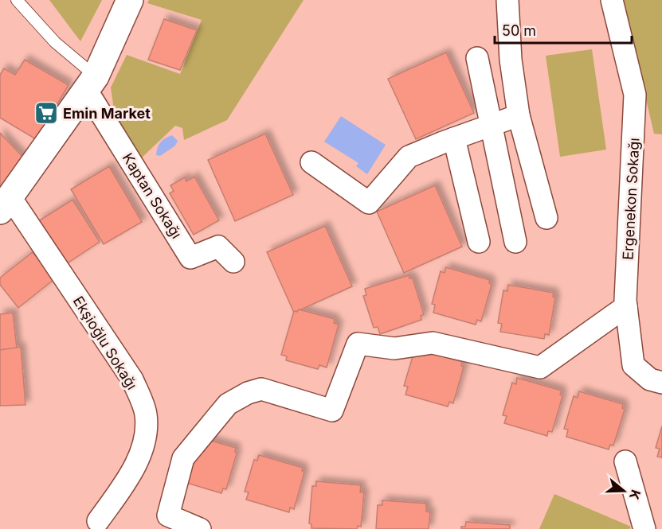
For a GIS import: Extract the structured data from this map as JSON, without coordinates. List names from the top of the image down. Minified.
{"streets":{"street":["Kaptan Sokağı","Ergenekon Sokağı","Ekşioğlu Sokağı"]},"places":{"supermarket":["Emin Market"]},"scale_bar":"50 m","north":"right"}
